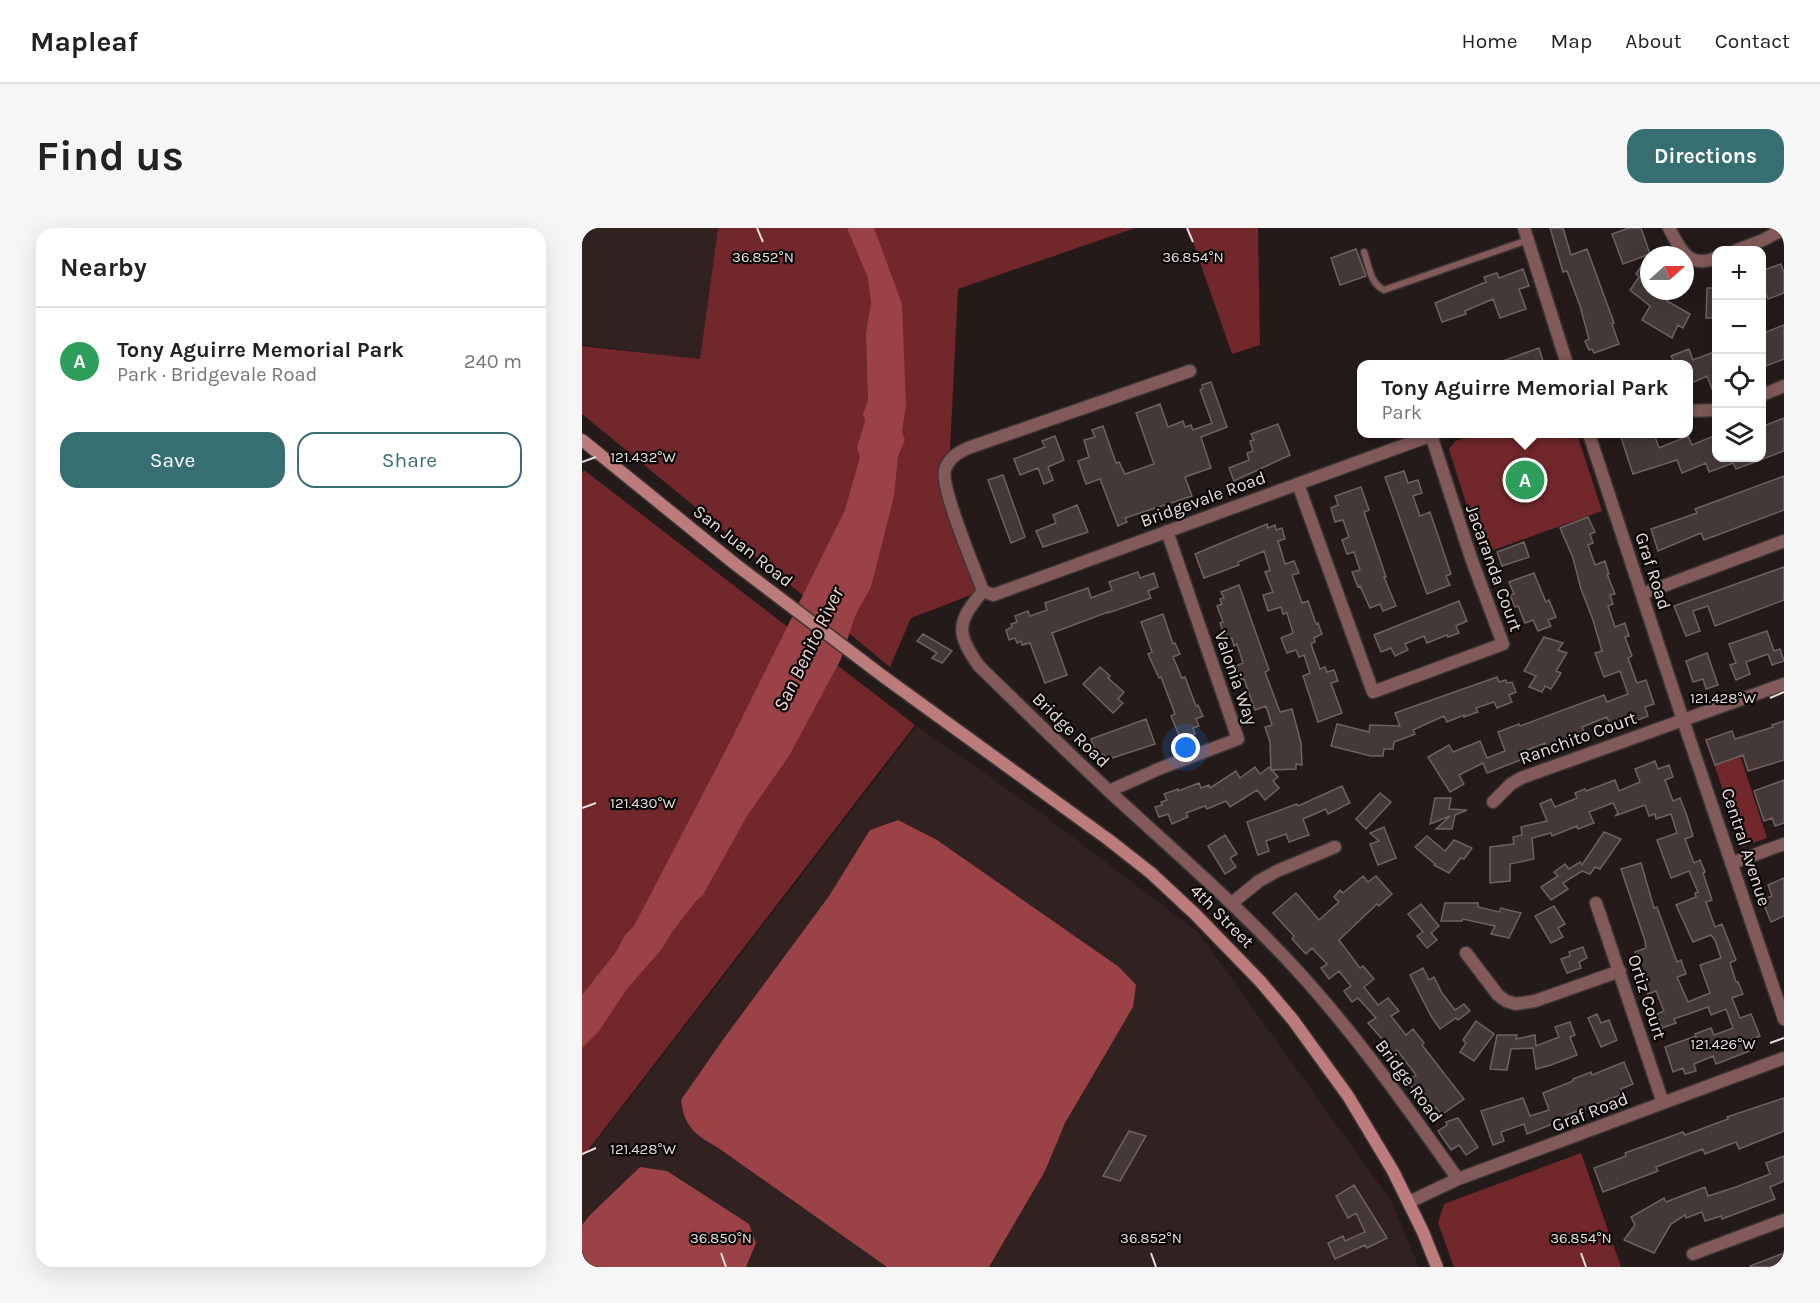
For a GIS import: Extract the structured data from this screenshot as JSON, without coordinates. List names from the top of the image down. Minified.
{"streets":{"main road":["San Juan Road","4th Street"],"street":["Bridgevale Road","Jacaranda Court","Graf Road","Valonia Way","Bridge Road","Ranchito Court","Central Avenue","Ortiz Court"]},"crossings":[["Bridgevale Road","Jacaranda Court"],["Bridgevale Road","Valonia Way"],["Bridgevale Road","Bridge Road"],["San Juan Road","4th Street"],["Graf Road","Bridge Road"],["Graf Road","Ranchito Court"],["Graf Road","Central Avenue"],["Graf Road","4th Street"],["Graf Road","Ortiz Court"],["Valonia Way","Bridge Road"],["Ranchito Court","Central Avenue"]],"water":["San Benito River"],"north":"right","page":{"header":"Mapleaf","nav":["Home","Map","About","Contact"],"buttons":["Directions",["Save","Share"]],"title":"Find us","heading":"Nearby","map_buttons":["+","−"],"list":[{"mark":"A","name":"Tony Aguirre Memorial Park","note":"Park · Bridgevale Road","value":"240 m"}],"popup":["Tony Aguirre Memorial Park","Park"],"pins":"A"},"coordinates":["36.852°N","36.854°N","121.432°W","121.428°W","121.430°W","121.426°W","36.850°N"]}
